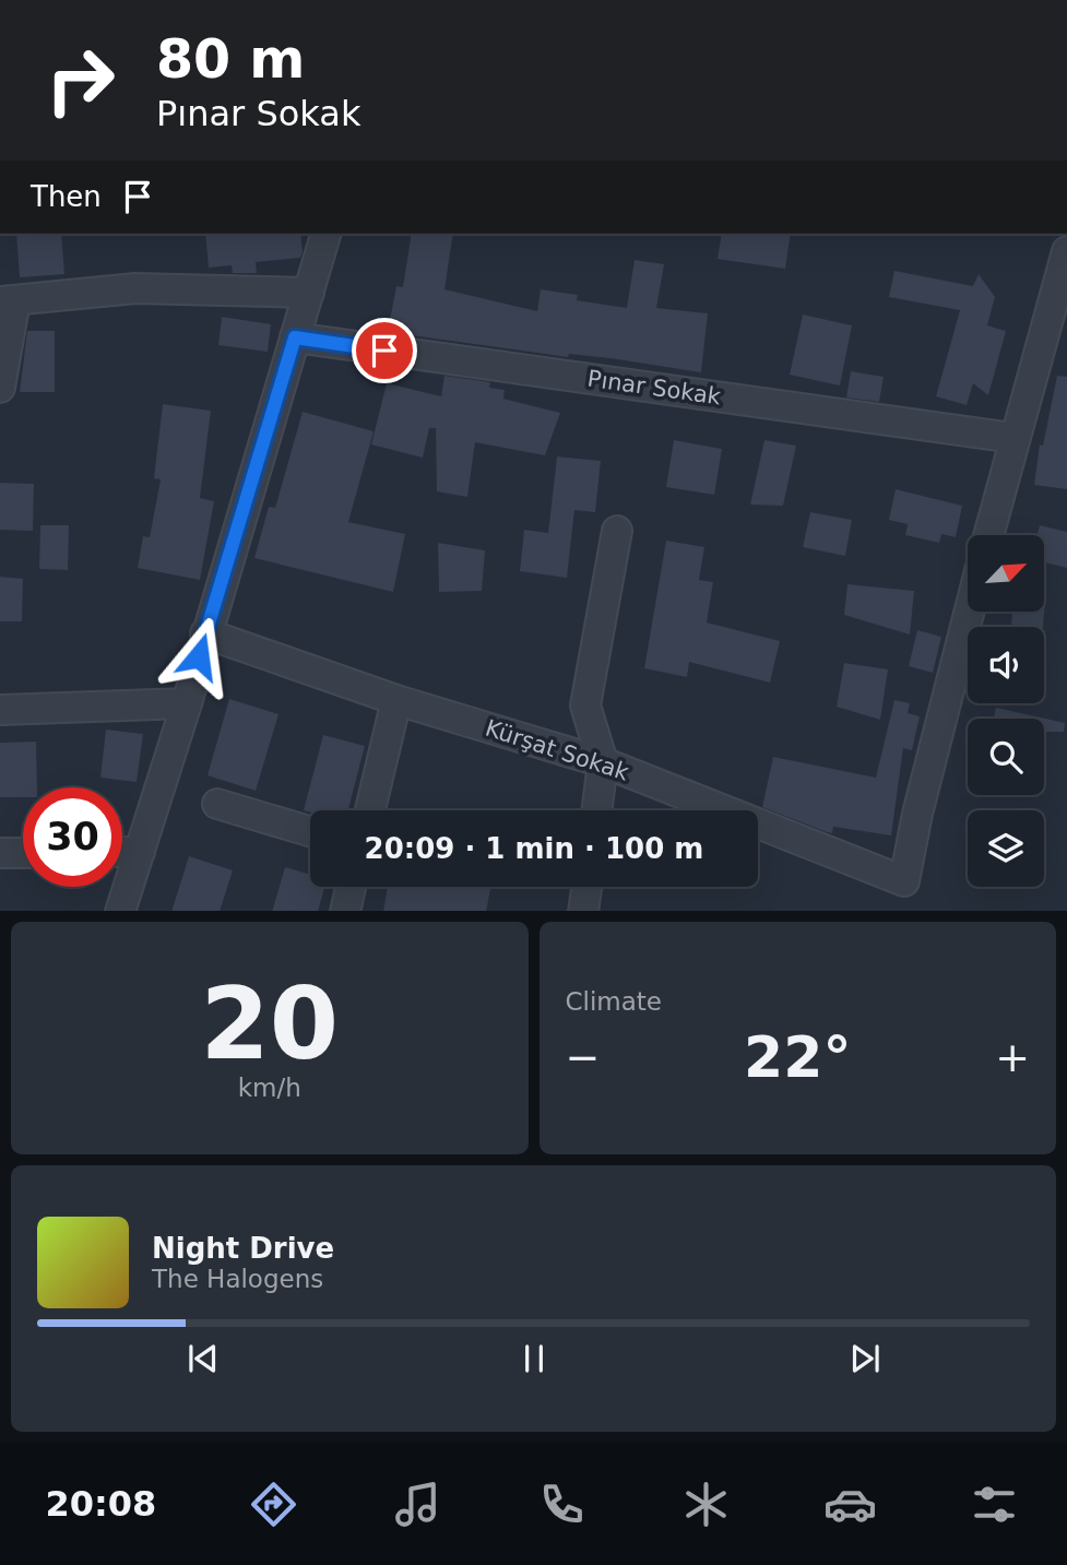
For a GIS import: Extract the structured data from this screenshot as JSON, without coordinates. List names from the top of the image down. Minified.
{"streets":{"street":["Pınar Sokak","Kürşat Sokak"]},"north":"top right","page":{"turn":["80 m","Pınar Sokak"],"then":"Then","limit":"30","trip":"20:09 · 1 min · 100 m","tile":[["20","km/h"],"Climate"],"heat":["−","22°","+"],"song":["Night Drive","The Halogens"],"tabs":"20:08"}}
